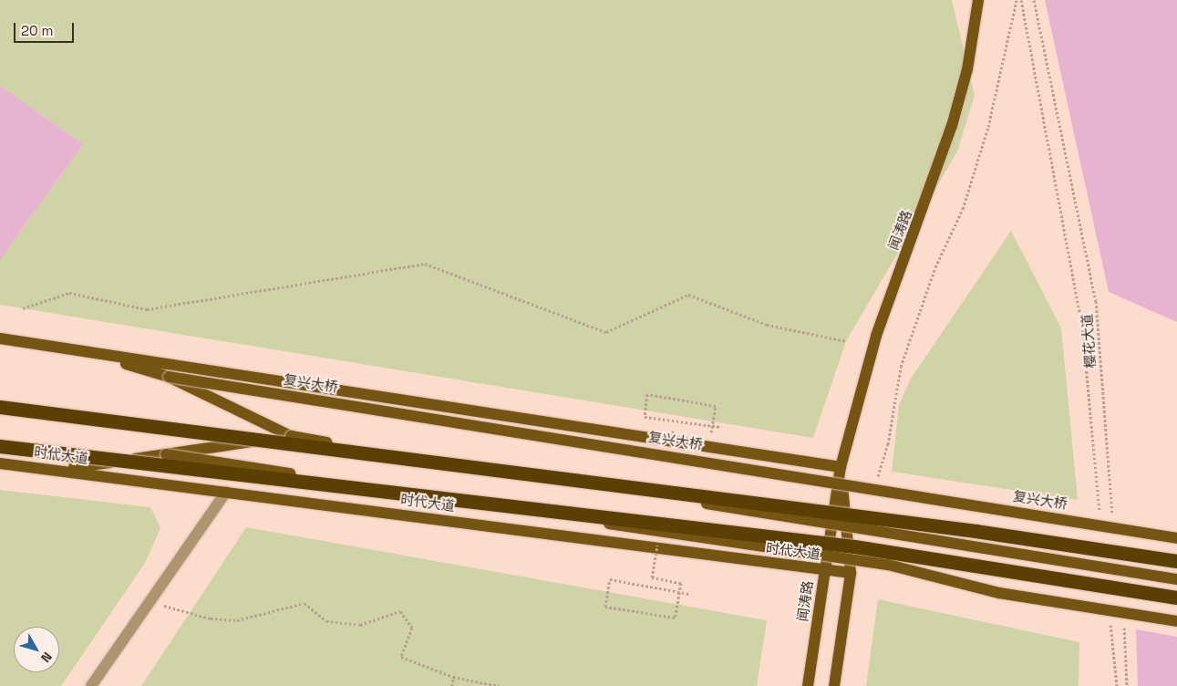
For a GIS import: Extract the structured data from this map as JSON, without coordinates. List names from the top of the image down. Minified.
{"streets":{"main road":["闻涛路","复兴大桥","时代大道"],"path":["樱花大道"]},"crossings":[["闻涛路","时代大道"]],"scale_bar":"20 m","north":"bottom right"}
